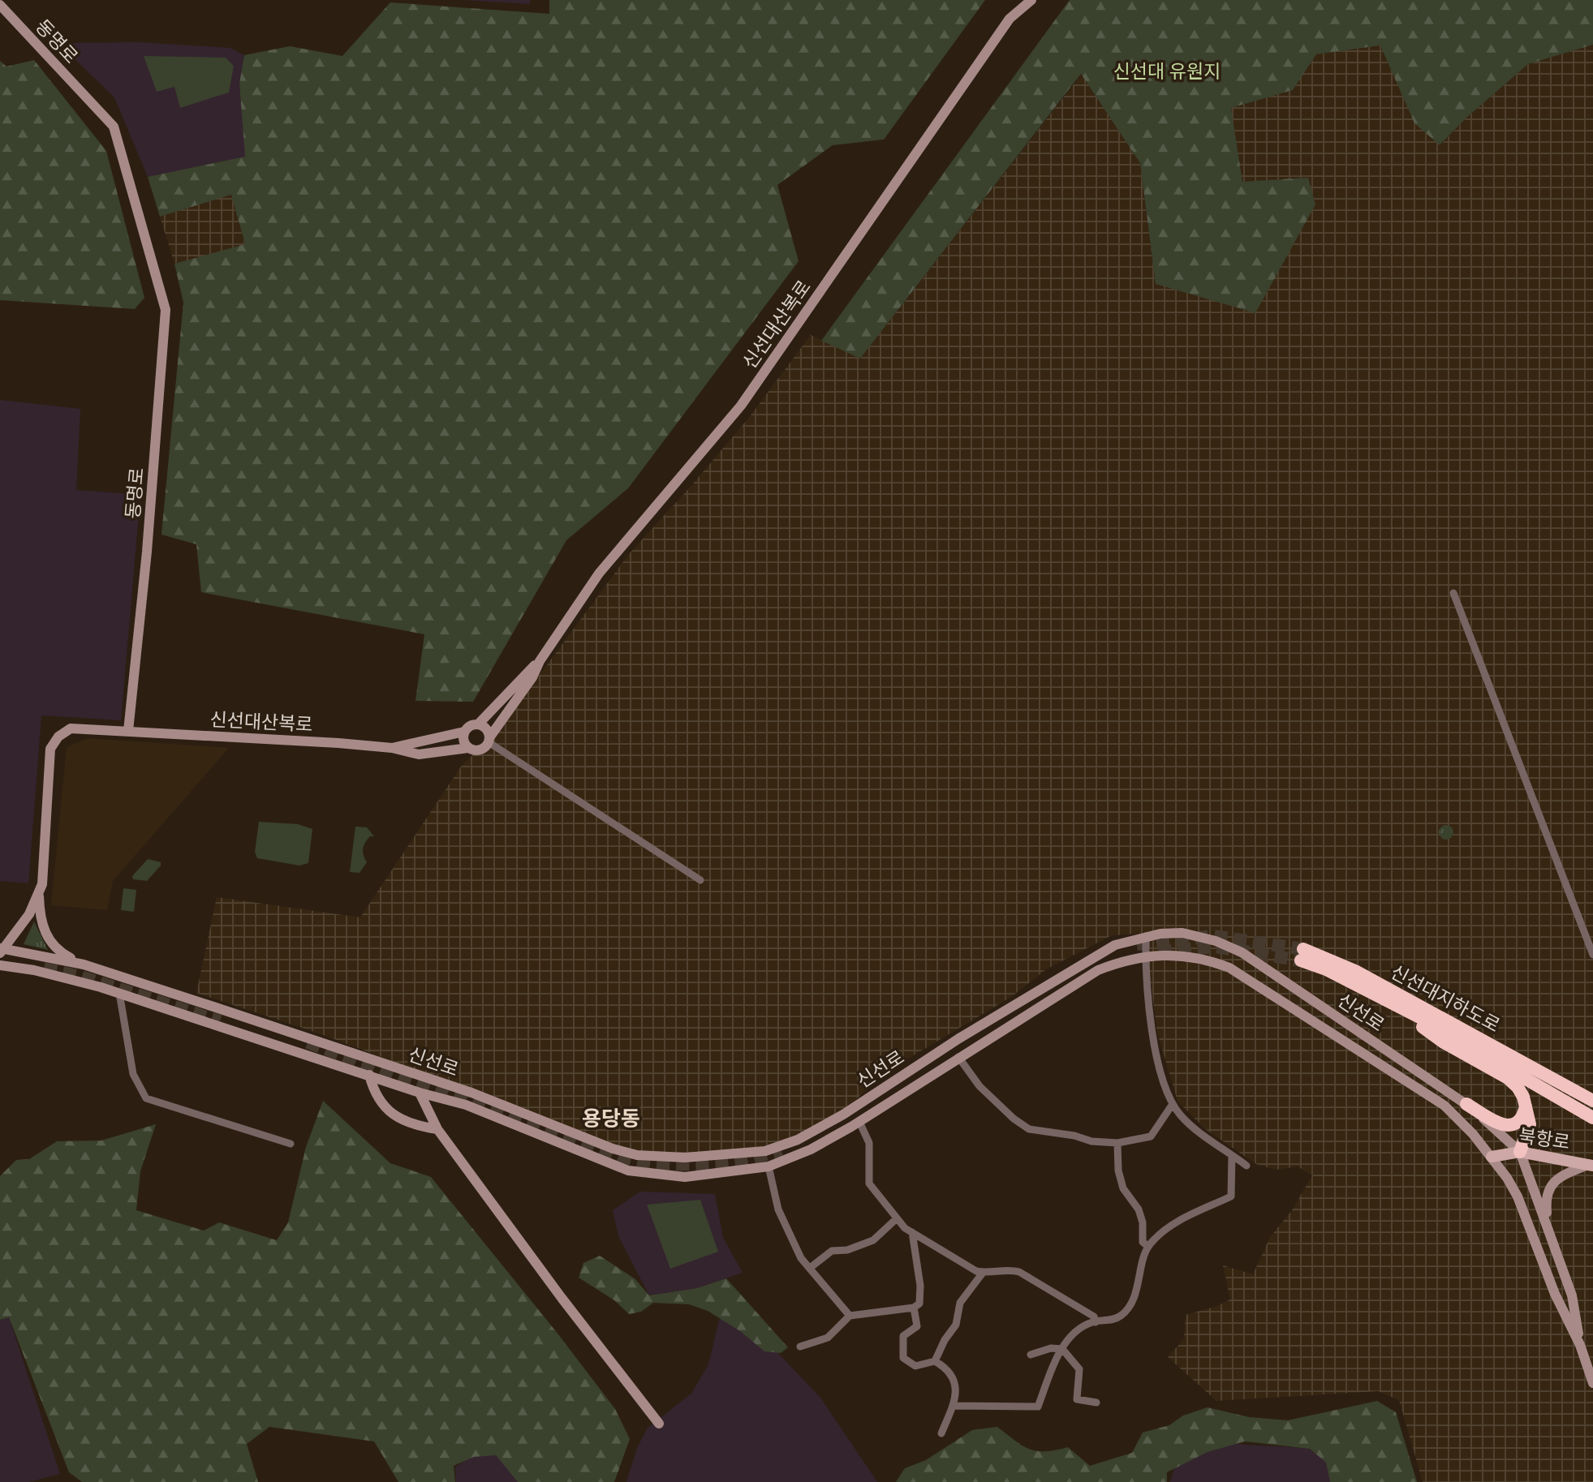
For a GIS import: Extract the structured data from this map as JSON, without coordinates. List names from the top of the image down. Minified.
{"streets":{"highway":["신선대지하도로"],"main road":["동명로","신선대산복로","신선로","북항로"]},"crossings":[["동명로","신선대산복로"],["신선로","북항로"]],"districts":["용당동"],"parks":["신선대 유원지"]}
